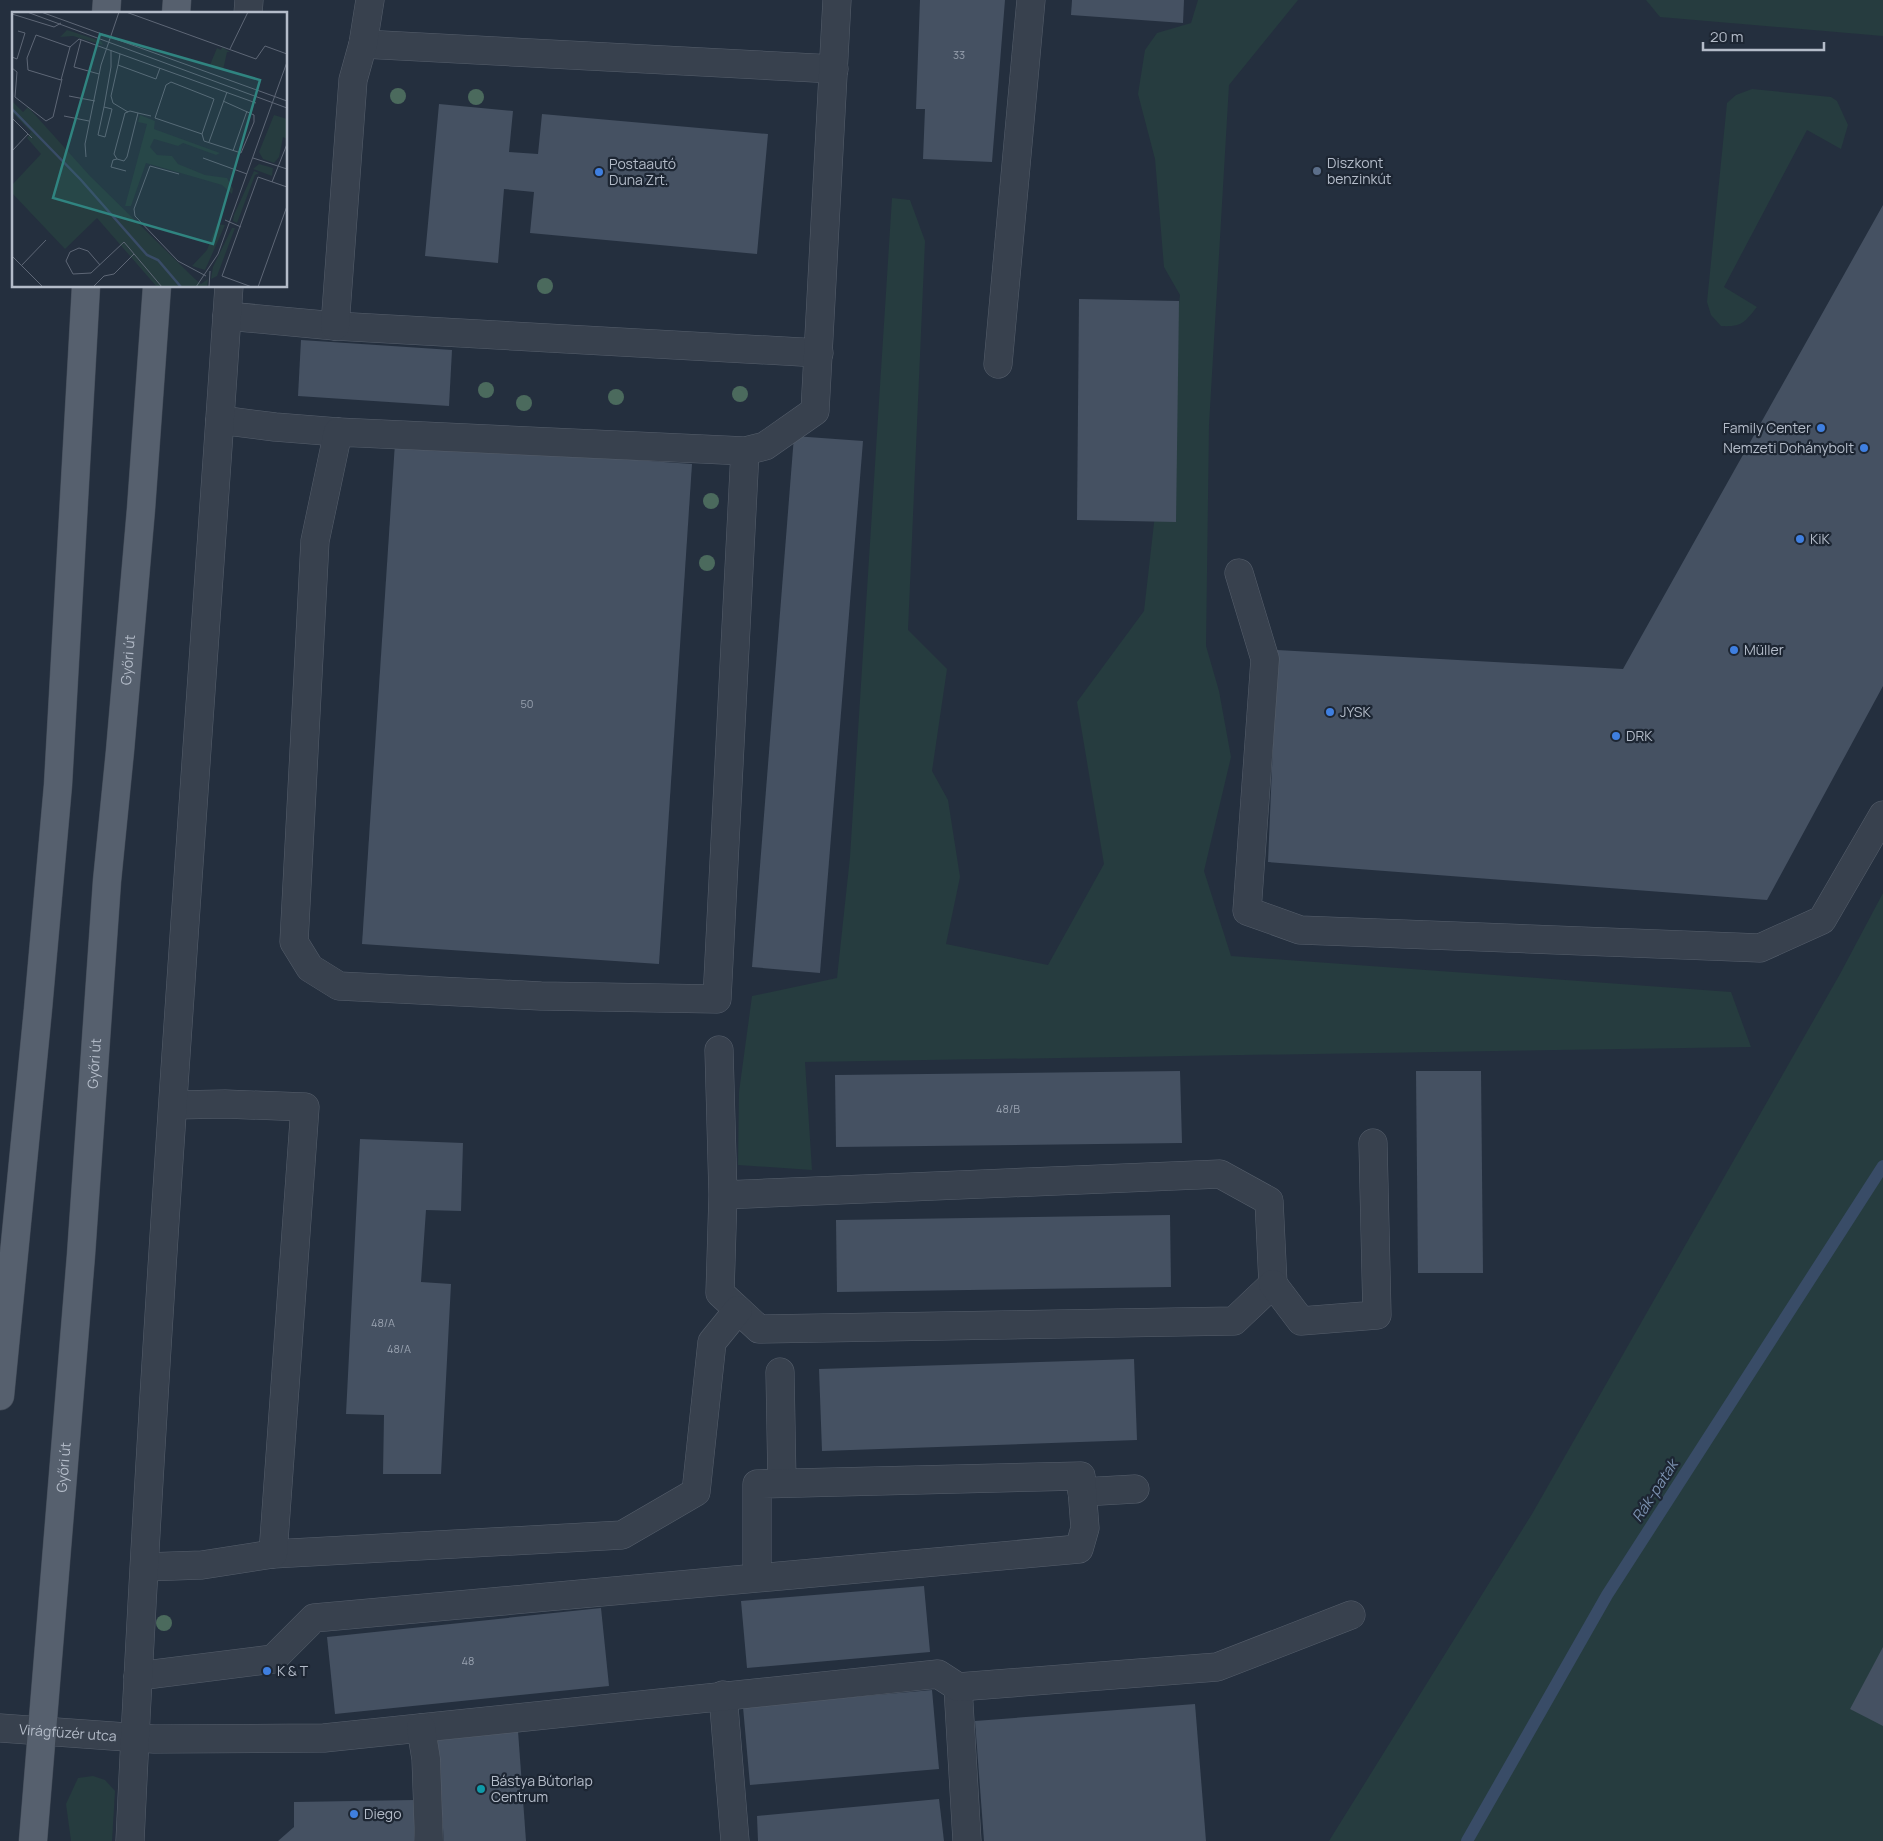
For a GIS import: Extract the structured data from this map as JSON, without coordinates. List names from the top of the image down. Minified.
{"streets":{"main road":["Győri út"],"lane":["Virágfüzér utca"]},"crossings":[["Győri út","Virágfüzér utca"]],"water":["Rák-patak"],"places":["Diszkont benzinkút","Postaautó Duna Zrt.","Family Center","Nemzeti Dohánybolt","KiK","Müller","JYSK","DRK","K & T","Bástya Bútorlap Centrum","Diego"],"house_numbers":["33","50","48/B","48/A","48/A","48"],"scale_bar":"20 m"}
